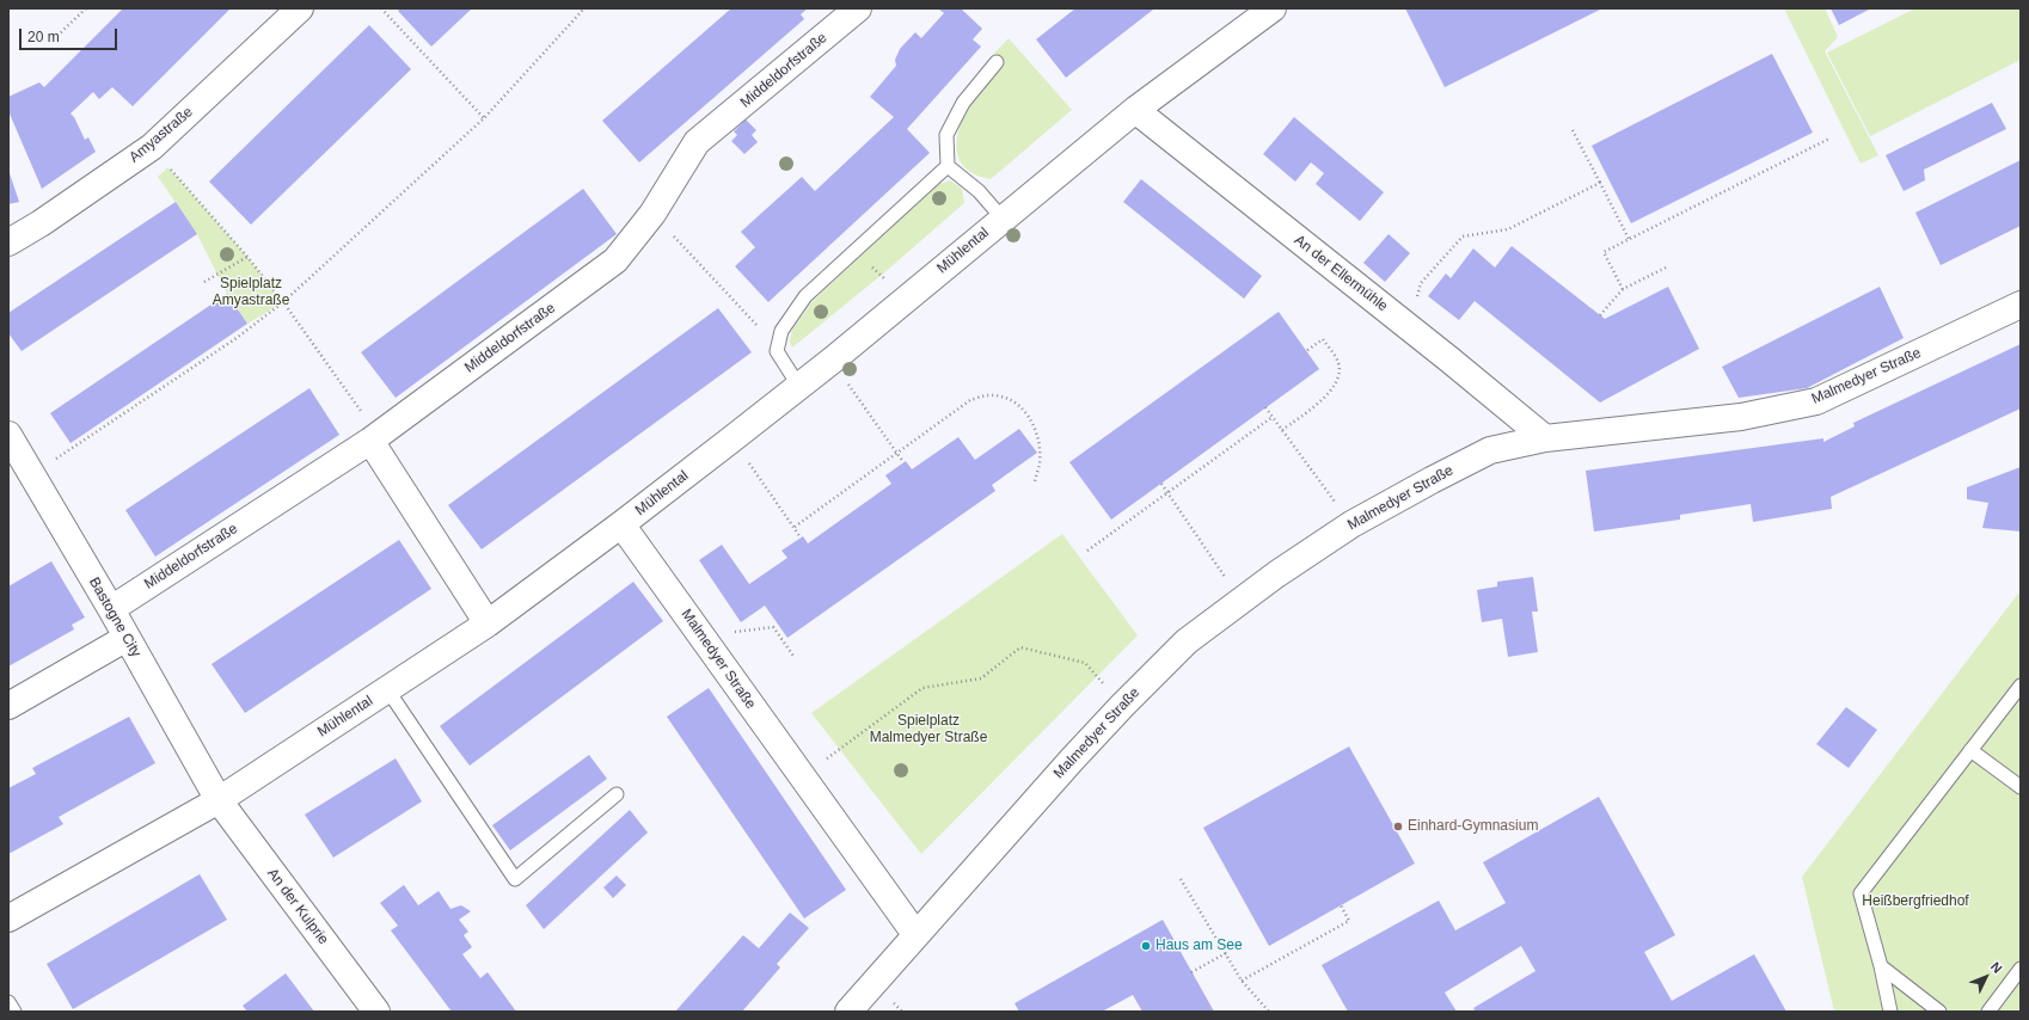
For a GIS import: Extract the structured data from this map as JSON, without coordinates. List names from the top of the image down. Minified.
{"streets":{"street":["Middeldorfstraße","Amyastraße","Mühlental","An der Ellermühle","Malmedyer Straße","Bastogne City","An der Kulprie"]},"crossings":[["Middeldorfstraße","Bastogne City"],["Mühlental","An der Ellermühle"],["Mühlental","Malmedyer Straße"],["Mühlental","Bastogne City"],["Mühlental","An der Kulprie"],["An der Ellermühle","Malmedyer Straße"],["Bastogne City","An der Kulprie"]],"parks":["Spielplatz Amyastraße","Spielplatz Malmedyer Straße","Heißbergfriedhof"],"places":["Einhard-Gymnasium","Haus am See"],"scale_bar":"20 m","north":"top right"}
